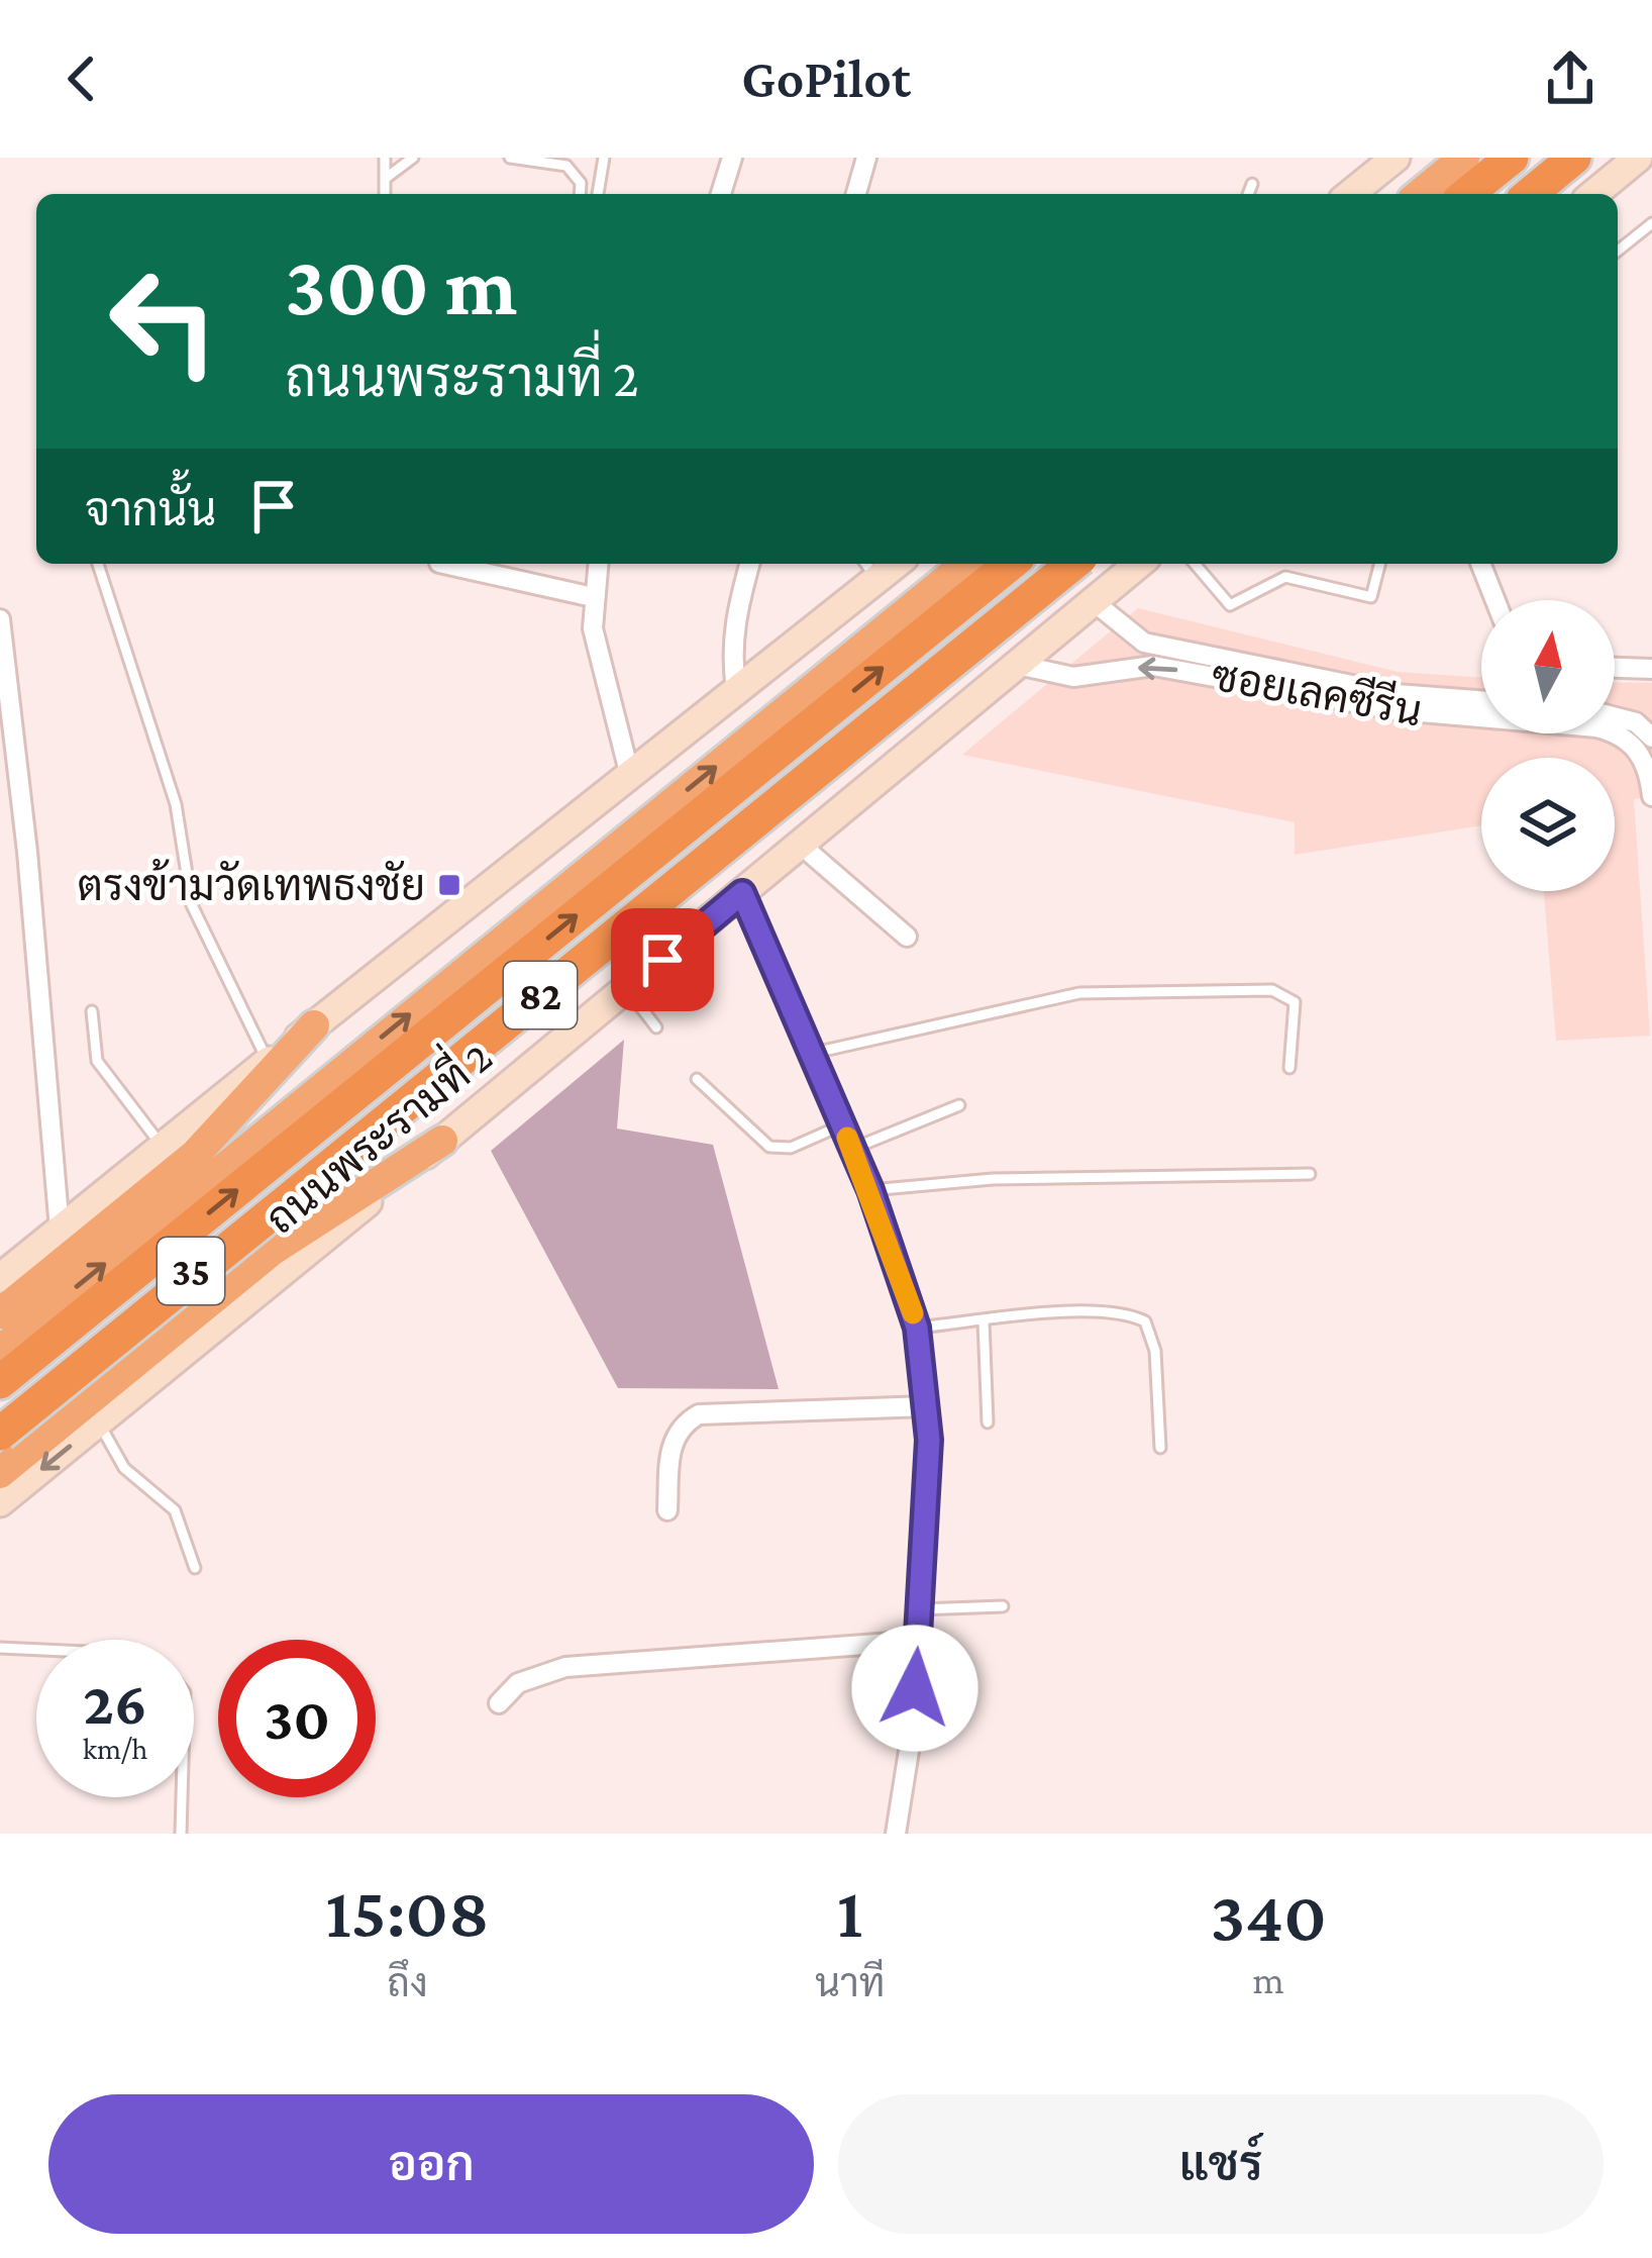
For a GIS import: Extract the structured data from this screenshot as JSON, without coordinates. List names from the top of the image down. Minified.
{"streets":{"highway":["82","ถนนพระรามที่ 2","35"],"street":["ซอยเลคซีรีน"]},"crossings":[["ซอยเลคซีรีน","ถนนพระรามที่ 2"],["82","ถนนพระรามที่ 2"]],"places":{"transit":["ตรงข้ามวัดเทพธงชัย"]},"north":"top","page":{"header":"GoPilot","turn":["300 m","ถนนพระรามที่ 2"],"then":"จากนั้น","speed":"26 km/h","limit":"30","eta":["15:08","ถึง","1","นาที","340","m"],"buttons":["ออก","แชร์"]}}
